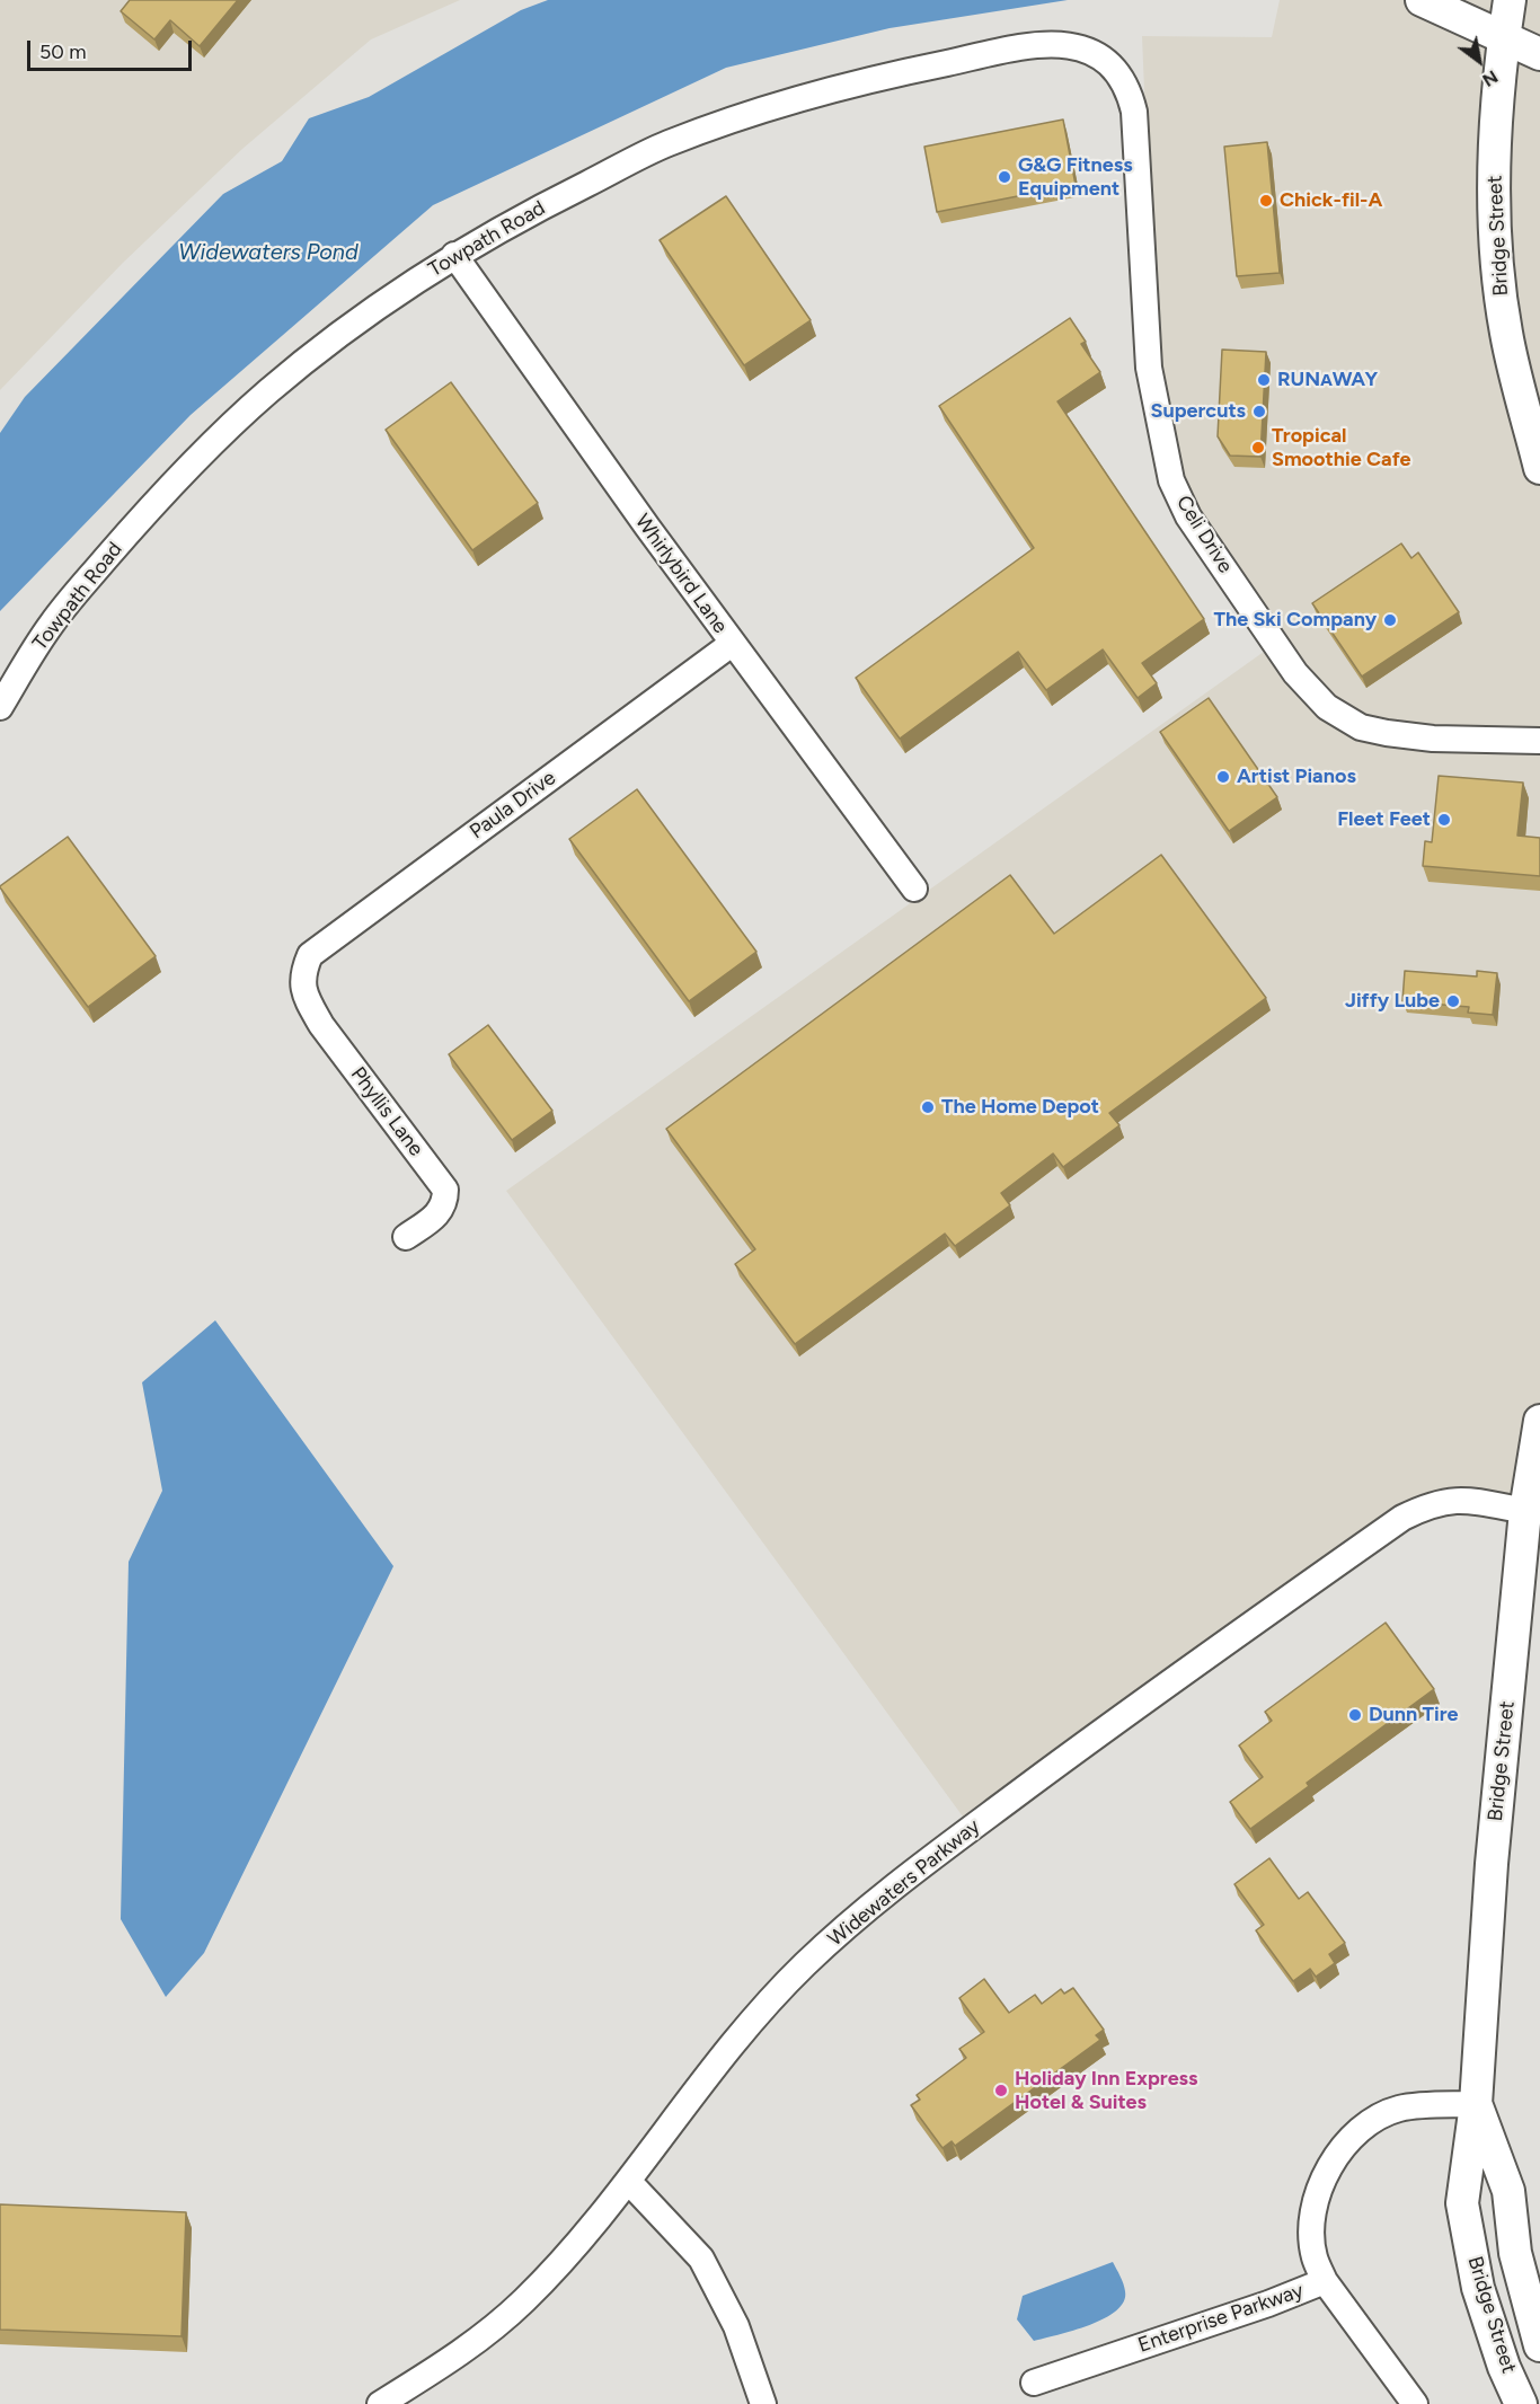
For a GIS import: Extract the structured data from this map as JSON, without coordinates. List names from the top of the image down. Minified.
{"streets":{"main road":["Bridge Street"],"street":["Towpath Road","Celi Drive","Whirlybird Lane","Paula Drive","Phyllis Lane","Widewaters Parkway","Enterprise Parkway"]},"crossings":[["Bridge Street","Widewaters Parkway"],["Bridge Street","Enterprise Parkway"],["Towpath Road","Celi Drive"],["Towpath Road","Whirlybird Lane"],["Whirlybird Lane","Paula Drive"],["Paula Drive","Phyllis Lane"]],"water":["Widewaters Pond"],"places":["G&G Fitness Equipment","Chick-fil-A","RUNᴀWAY","Supercuts","Tropical Smoothie Cafe","The Ski Company","Artist Pianos","Fleet Feet","Jiffy Lube","The Home Depot","Dunn Tire","Holiday Inn Express Hotel & Suites"],"scale_bar":"50 m","north":"bottom right"}
